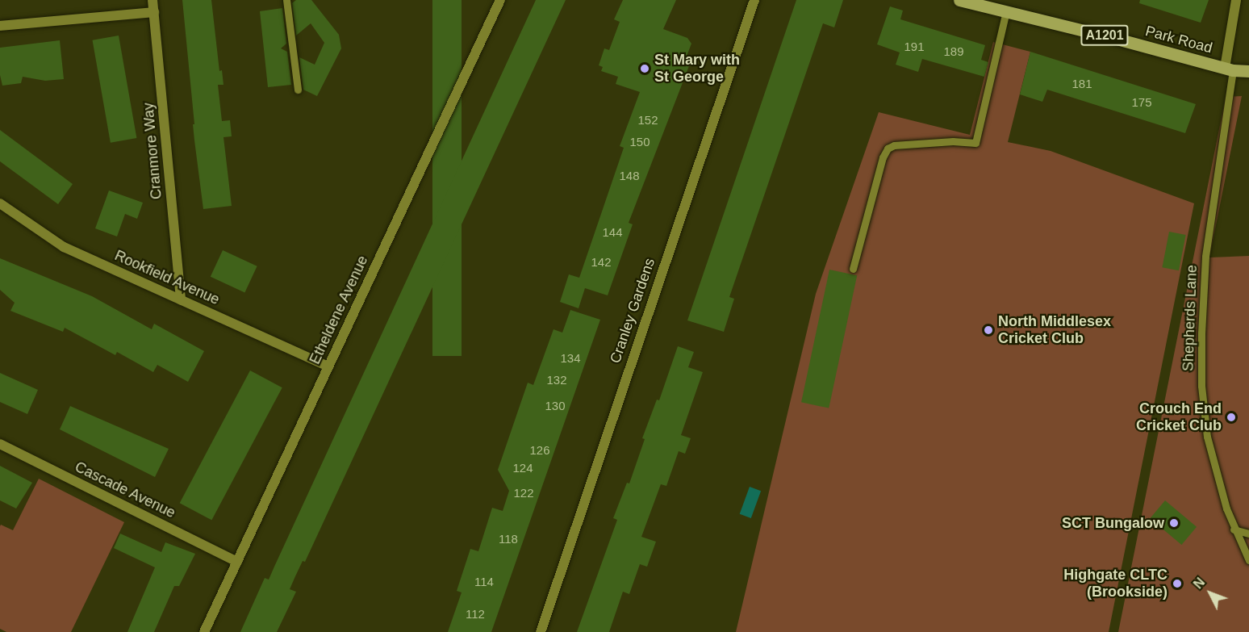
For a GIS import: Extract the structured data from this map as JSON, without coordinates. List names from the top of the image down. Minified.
{"streets":{"main road":["A1201","Park Road"],"street":["Cranmore Way","Rookfield Avenue","Etheldene Avenue","Cranley Gardens","Cascade Avenue"],"lane":["Shepherds Lane"]},"crossings":[["Park Road","Shepherds Lane"],["Cranmore Way","Rookfield Avenue"],["Rookfield Avenue","Etheldene Avenue"],["Etheldene Avenue","Cascade Avenue"]],"places":["St Mary with St George","North Middlesex Cricket Club","Crouch End Cricket Club","SCT Bungalow","Highgate CLTC (Brookside)"],"house_numbers":["191","189","181","175","152","150","148","144","142","134","132","130","126","124","122","118","114","112"],"north":"top left"}
